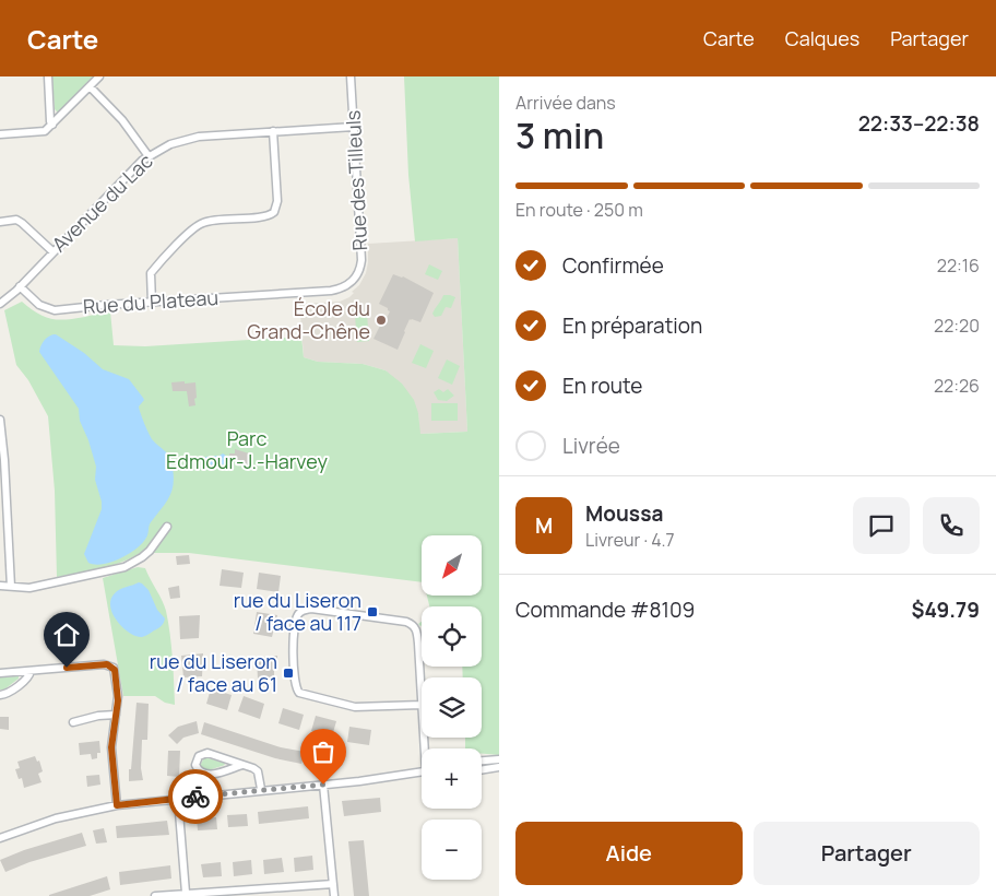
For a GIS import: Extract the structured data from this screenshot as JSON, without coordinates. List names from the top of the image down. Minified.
{"streets":{"street":["Rue des Tilleuls","Avenue du Lac","Rue du Plateau"]},"crossings":[["Rue des Tilleuls","Avenue du Lac"],["Rue des Tilleuls","Rue du Plateau"],["Avenue du Lac","Rue du Plateau"]],"parks":["Parc Edmour-J.-Harvey"],"places":{"other":["École du Grand-Chêne"],"transit":["rue du Liseron / face au 117","rue du Liseron / face au 61"]},"north":"bottom left","page":{"header":"Carte","nav":["Carte","Calques","Partager"],"heading":["3 min","Arrivée dans","22:33–22:38"],"panel":["Moussa","Livreur · 4.7","Commande #8109","$49.79"],"bar":"En route · 250 m","list":[["Confirmée","22:16"],["En préparation","22:20"],["En route","22:26"],"Livrée"],"round":"M","map_buttons":["+","−"],"buttons":["Aide","Partager"]}}
